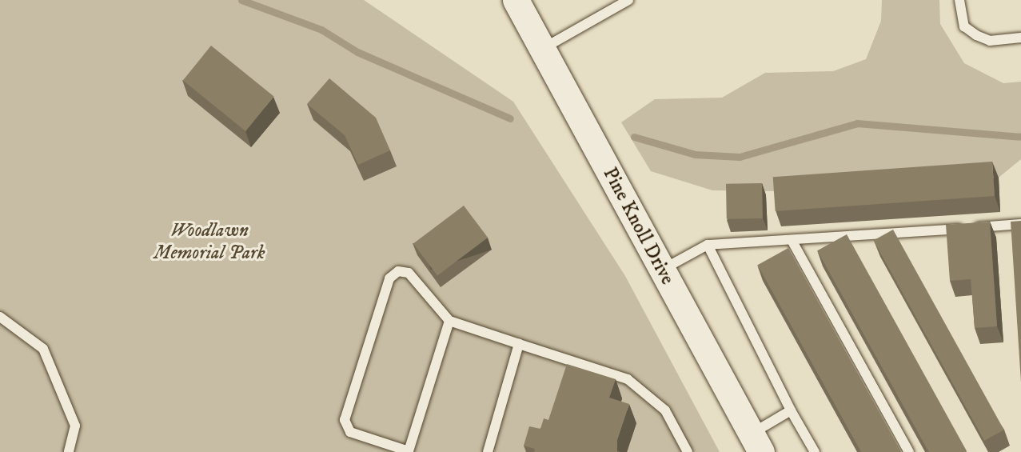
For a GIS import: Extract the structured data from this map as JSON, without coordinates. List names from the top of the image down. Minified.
{"streets":{"street":["Pine Knoll Drive"]},"parks":["Woodlawn Memorial Park"]}
